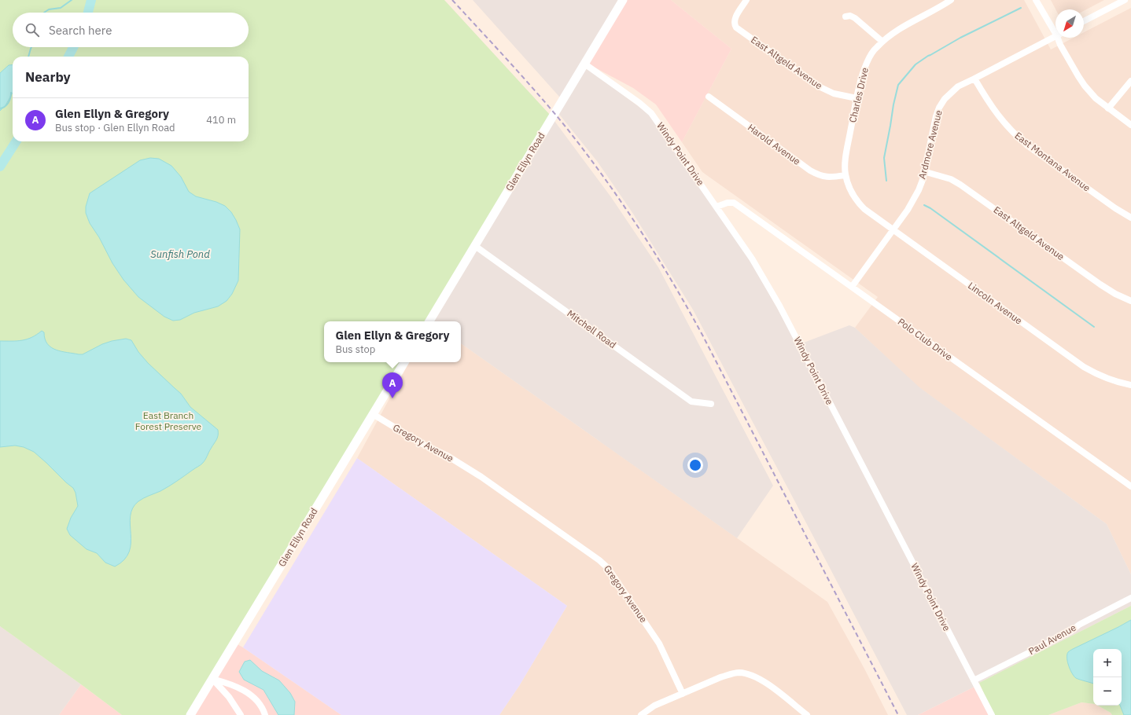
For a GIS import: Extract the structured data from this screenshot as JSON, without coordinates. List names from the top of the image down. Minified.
{"streets":{"street":["East Altgeld Avenue","Charles Drive","Harold Avenue","Ardmore Avenue","Windy Point Drive","Glen Ellyn Road","East Montana Avenue","Lincoln Avenue","Mitchell Road","Polo Club Drive","Gregory Avenue","Paul Avenue"]},"crossings":[["East Altgeld Avenue","Charles Drive"],["East Altgeld Avenue","Ardmore Avenue"],["Charles Drive","Harold Avenue"],["Charles Drive","Lincoln Avenue"],["Ardmore Avenue","East Montana Avenue"],["Ardmore Avenue","Lincoln Avenue"],["Ardmore Avenue","Polo Club Drive"],["Windy Point Drive","Glen Ellyn Road"],["Windy Point Drive","Polo Club Drive"],["Windy Point Drive","Paul Avenue"],["Glen Ellyn Road","Mitchell Road"],["Glen Ellyn Road","Gregory Avenue"]],"water":["Sunfish Pond"],"parks":["East Branch Forest Preserve"],"north":"bottom left","page":{"search":"Search here","heading":"Nearby","list":[{"mark":"A","name":"Glen Ellyn & Gregory","note":"Bus stop · Glen Ellyn Road","value":"410 m"}],"popup":["Glen Ellyn & Gregory","Bus stop"],"pins":"A","map_buttons":["+","−"]}}
